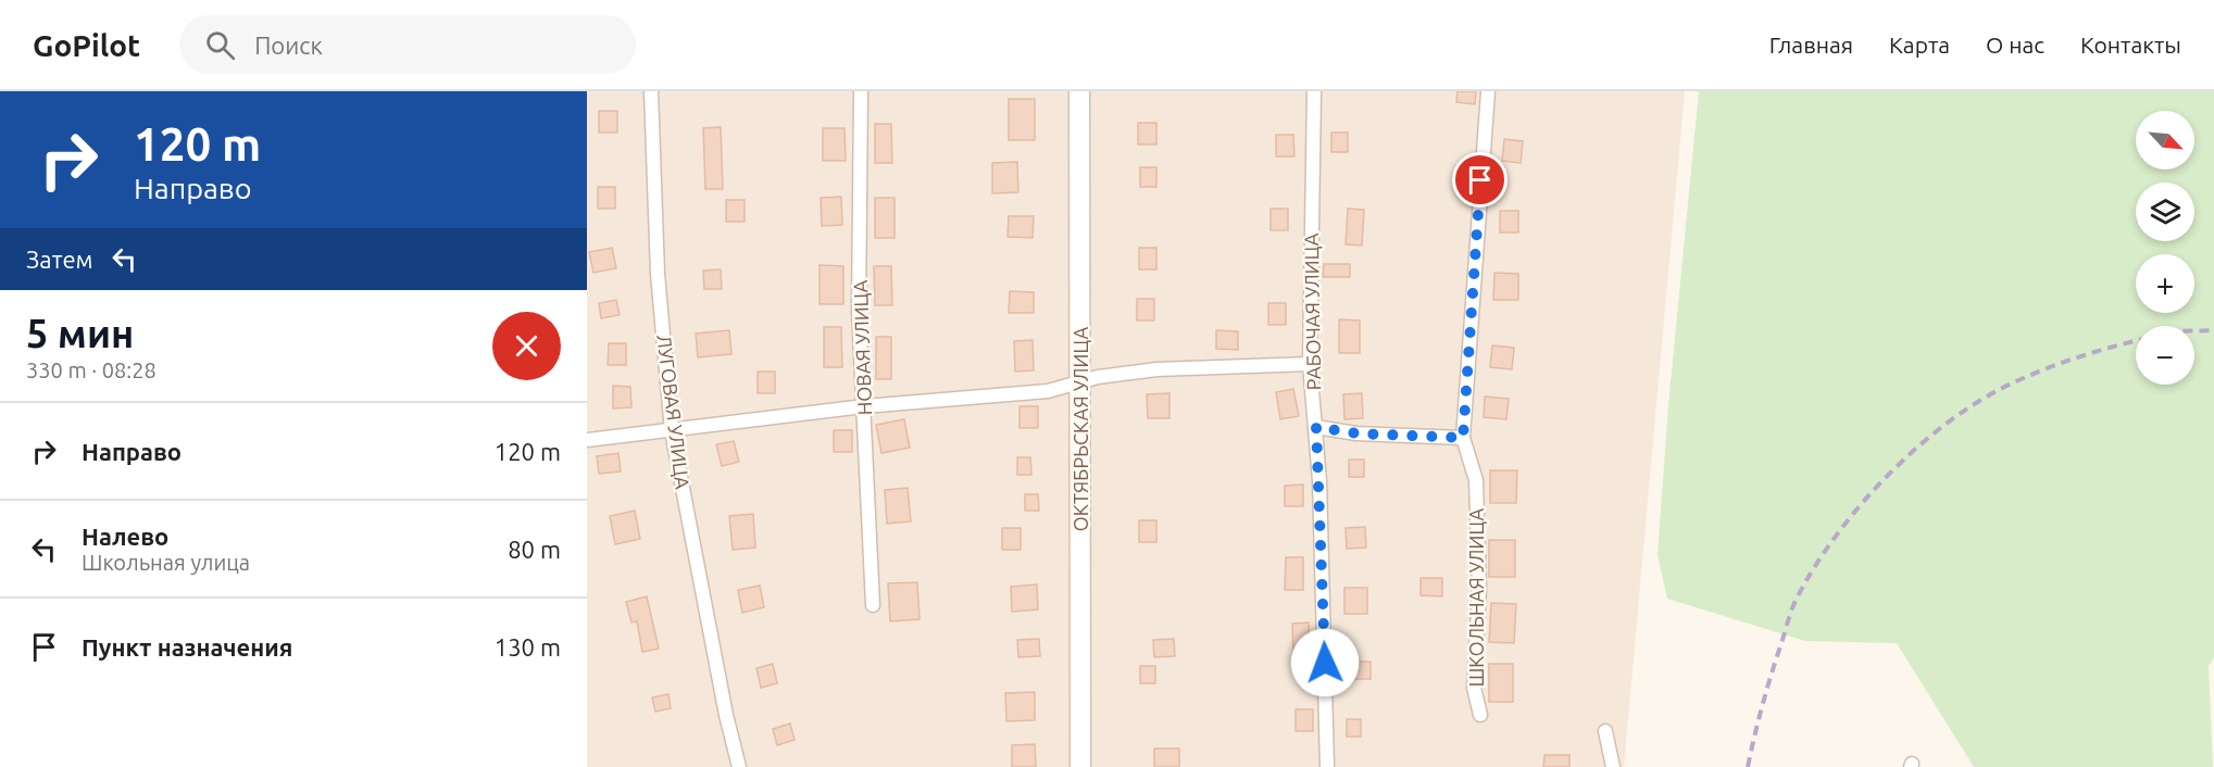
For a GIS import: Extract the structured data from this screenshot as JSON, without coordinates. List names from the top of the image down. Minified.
{"streets":{"street":["РАБОЧАЯ УЛИЦА","НОВАЯ УЛИЦА","ЛУГОВАЯ УЛИЦА","ОКТЯБРЬСКАЯ УЛИЦА","ШКОЛЬНАЯ УЛИЦА"]},"north":"bottom right","page":{"header":"GoPilot","search":"Поиск","nav":["Главная","Карта","О нас","Контакты"],"turn":["120 m","Направо"],"map_buttons":["+","−"],"then":"Затем","heading":["5 мин","330 m · 08:28"],"list":[{"name":"Направо","value":"120 m"},{"name":"Налево","note":"Школьная улица","value":"80 m"},{"name":"Пункт назначения","value":"130 m"}]}}
